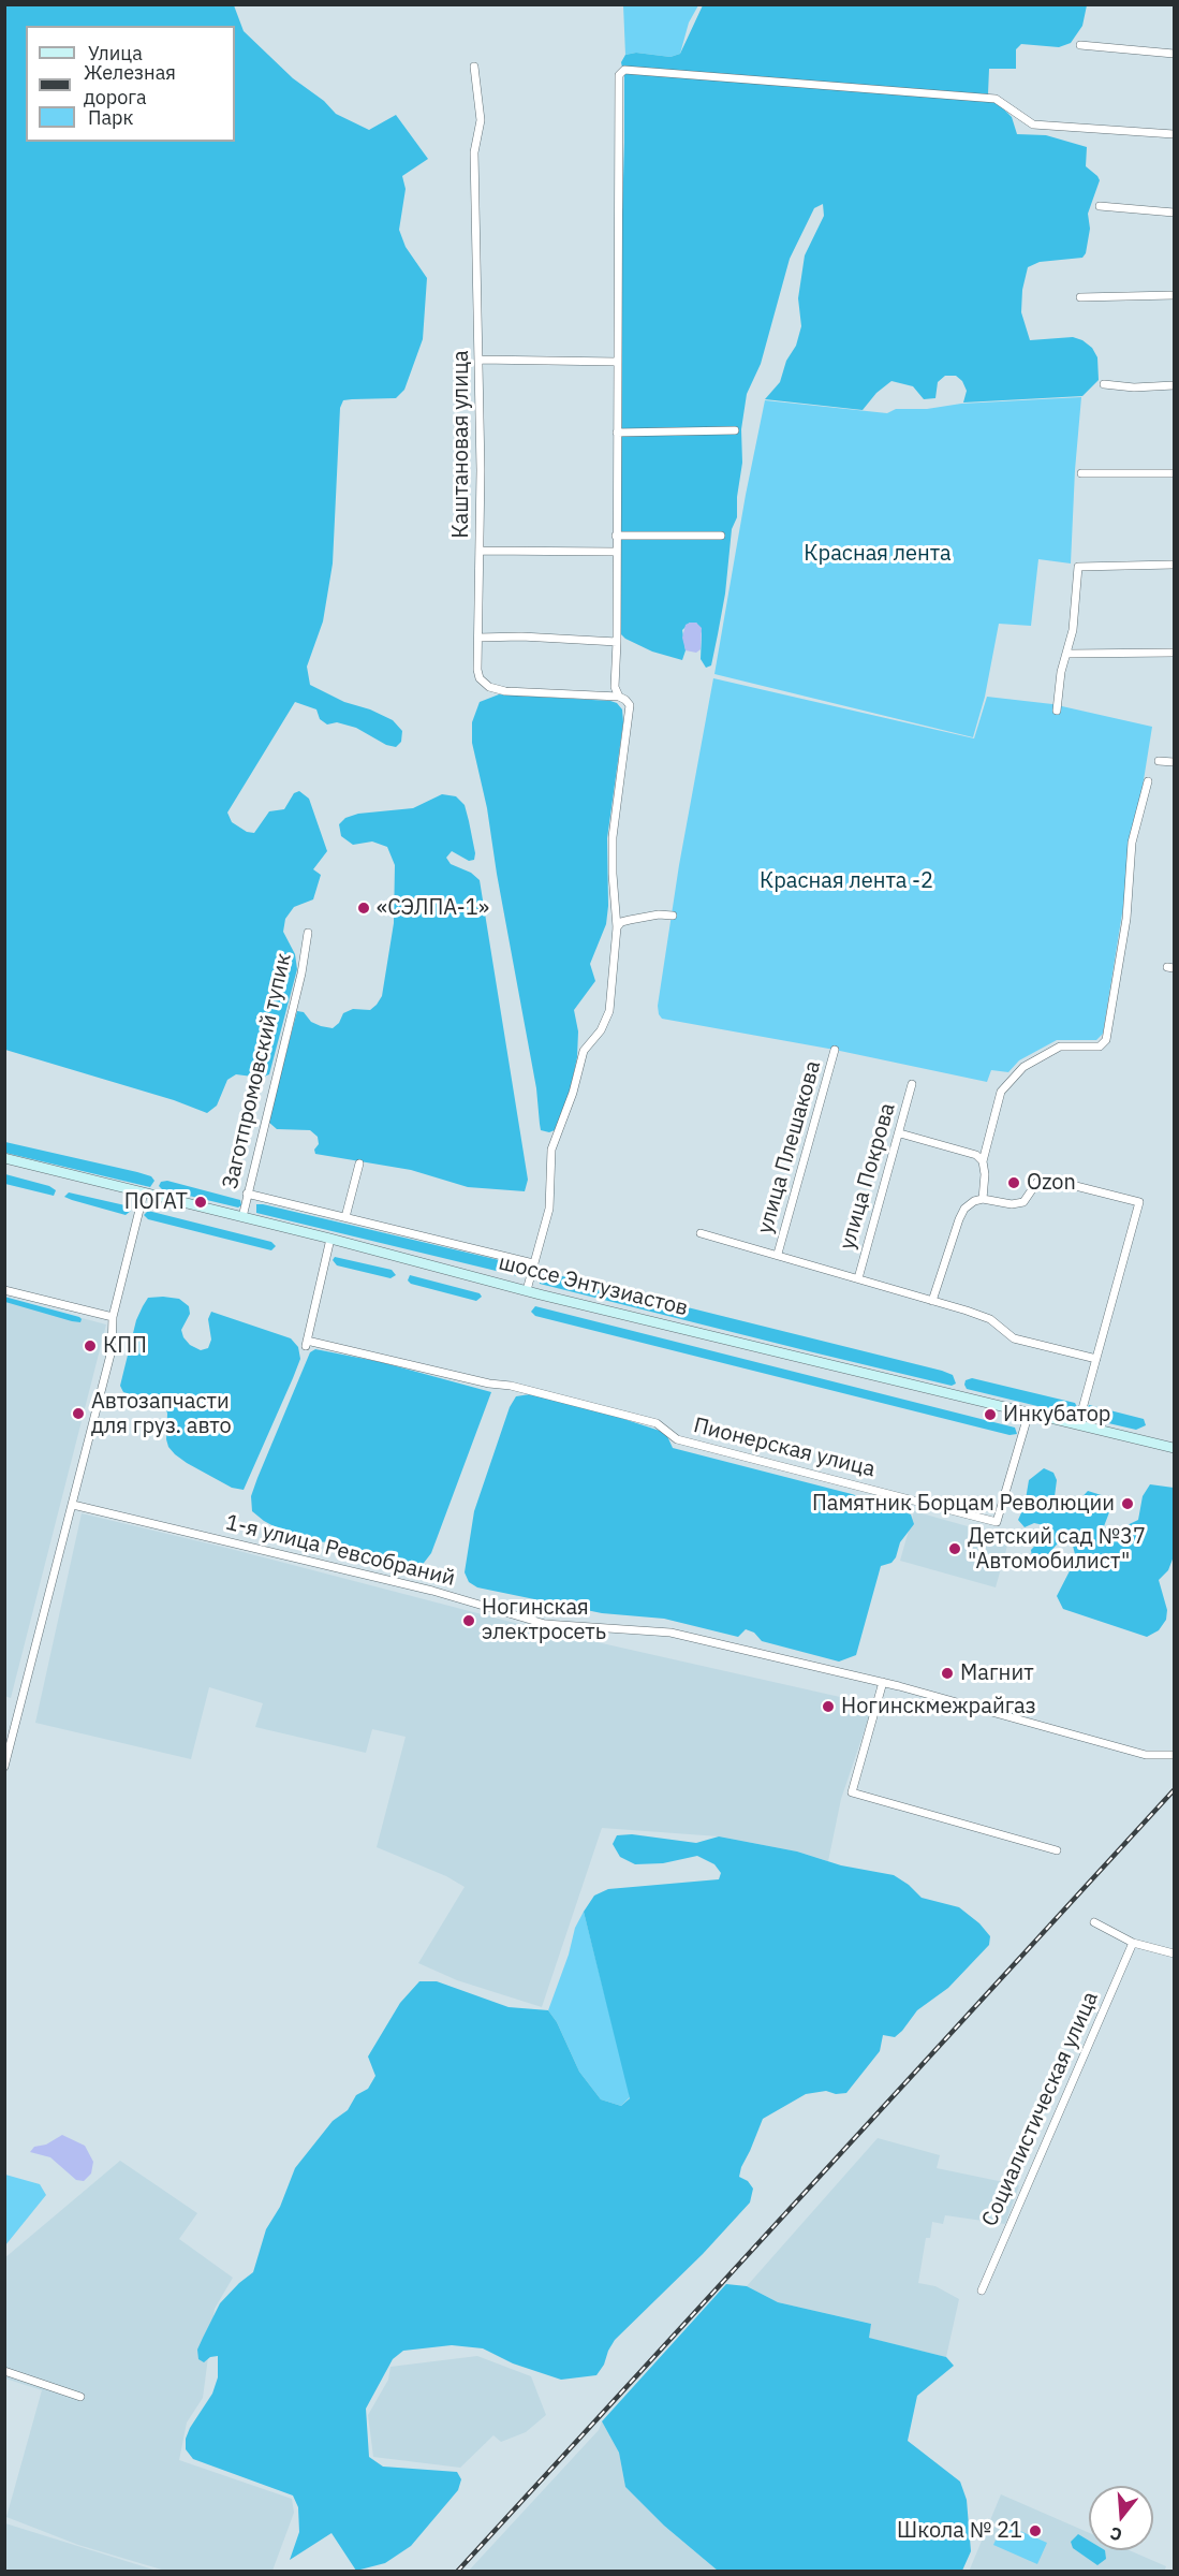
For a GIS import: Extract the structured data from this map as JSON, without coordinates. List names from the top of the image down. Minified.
{"streets":{"main road":["шоссе Энтузиастов"],"street":["Каштановая улица","Заготпромовский тупик","улица Плешакова","улица Покрова","Пионерская улица","1-я улица Ревсобраний","Социалистическая улица"]},"crossings":[["Заготпромовский тупик","шоссе Энтузиастов"],["шоссе Энтузиастов","Пионерская улица"]],"parks":["Красная лента","Красная лента -2"],"places":["«СЭЛПА-1»","Ozon","ПОГАТ","КПП","Автозапчасти для груз. авто","Инкубатор","Памятник Борцам Революции","Детский сад №37 \"Автомобилист\"","Ногинская электросеть","Магнит","Ногинскмежрайгаз","Школа № 21"],"legend":["Улица","Железная дорога","Парк"],"north":"bottom"}
